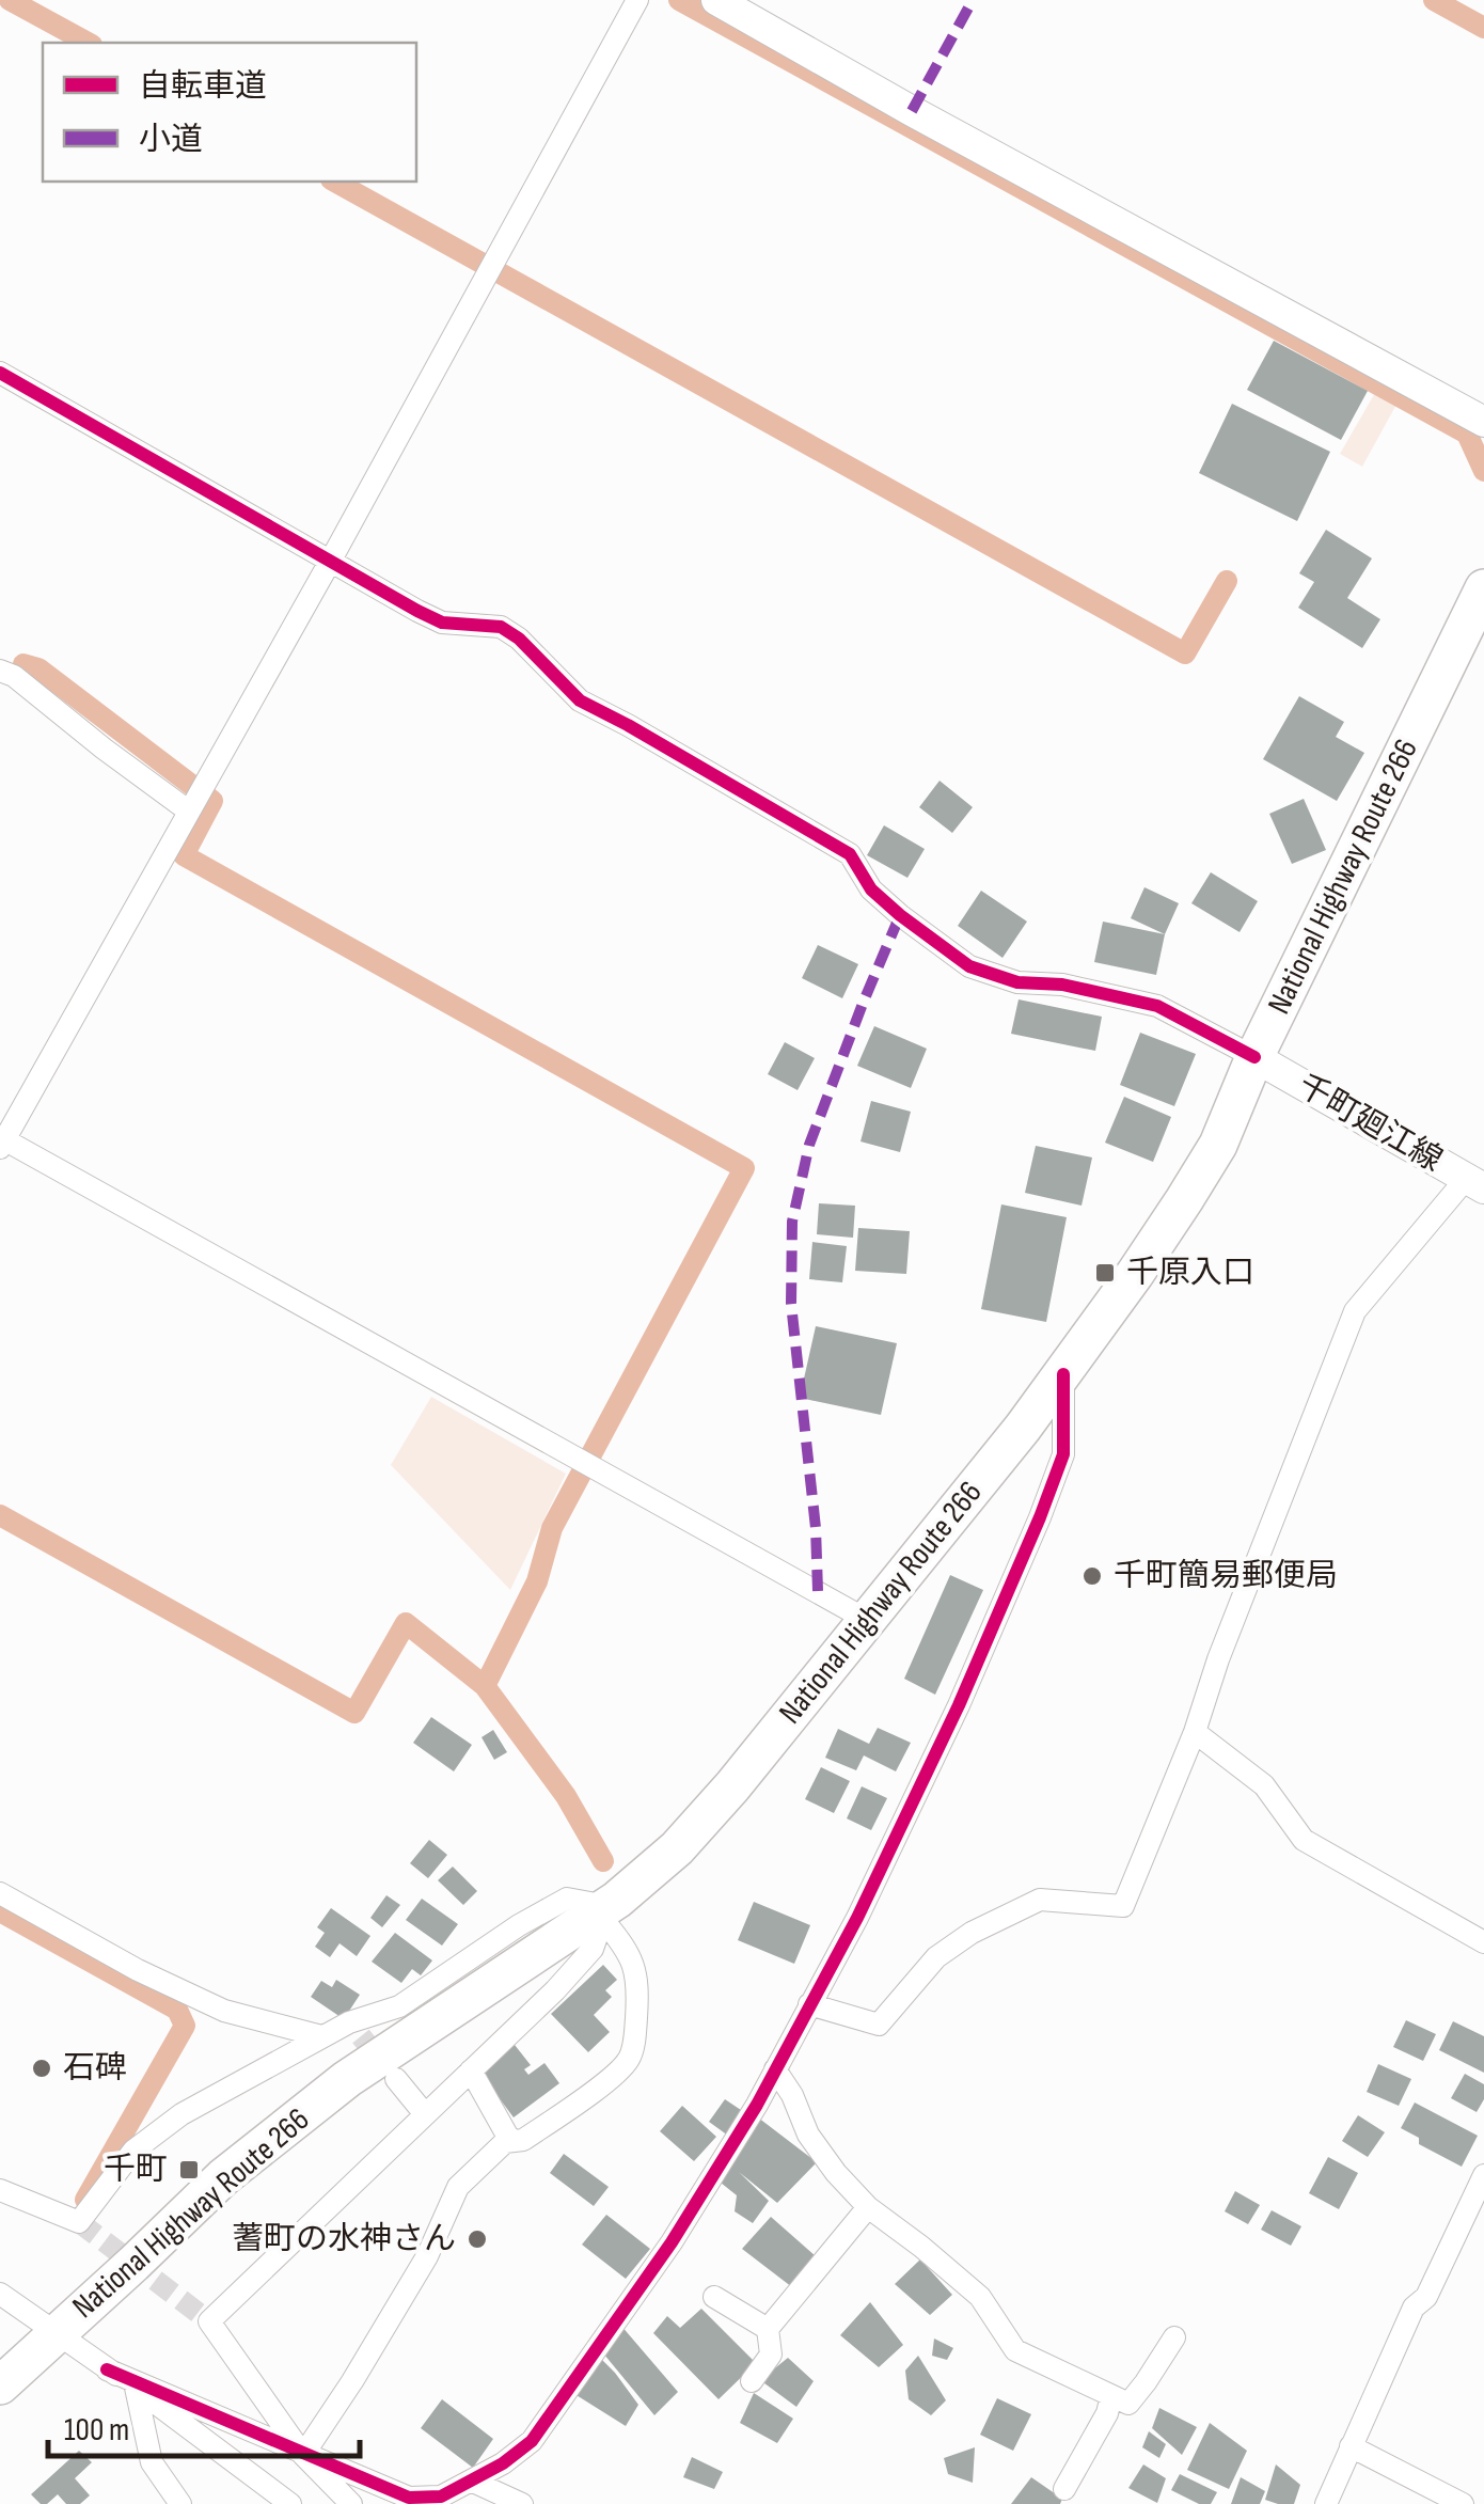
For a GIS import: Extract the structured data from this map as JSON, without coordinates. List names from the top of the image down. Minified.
{"streets":{"highway":["National Highway Route 266"],"street":["千町廻江線"]},"crossings":[["National Highway Route 266","千町廻江線"]],"places":{"transit":["千原入口","千町"],"other":["千町簡易郵便局","石碑","蓍町の水神さん"]},"legend":["自転車道","小道"],"scale_bar":"100 m"}
